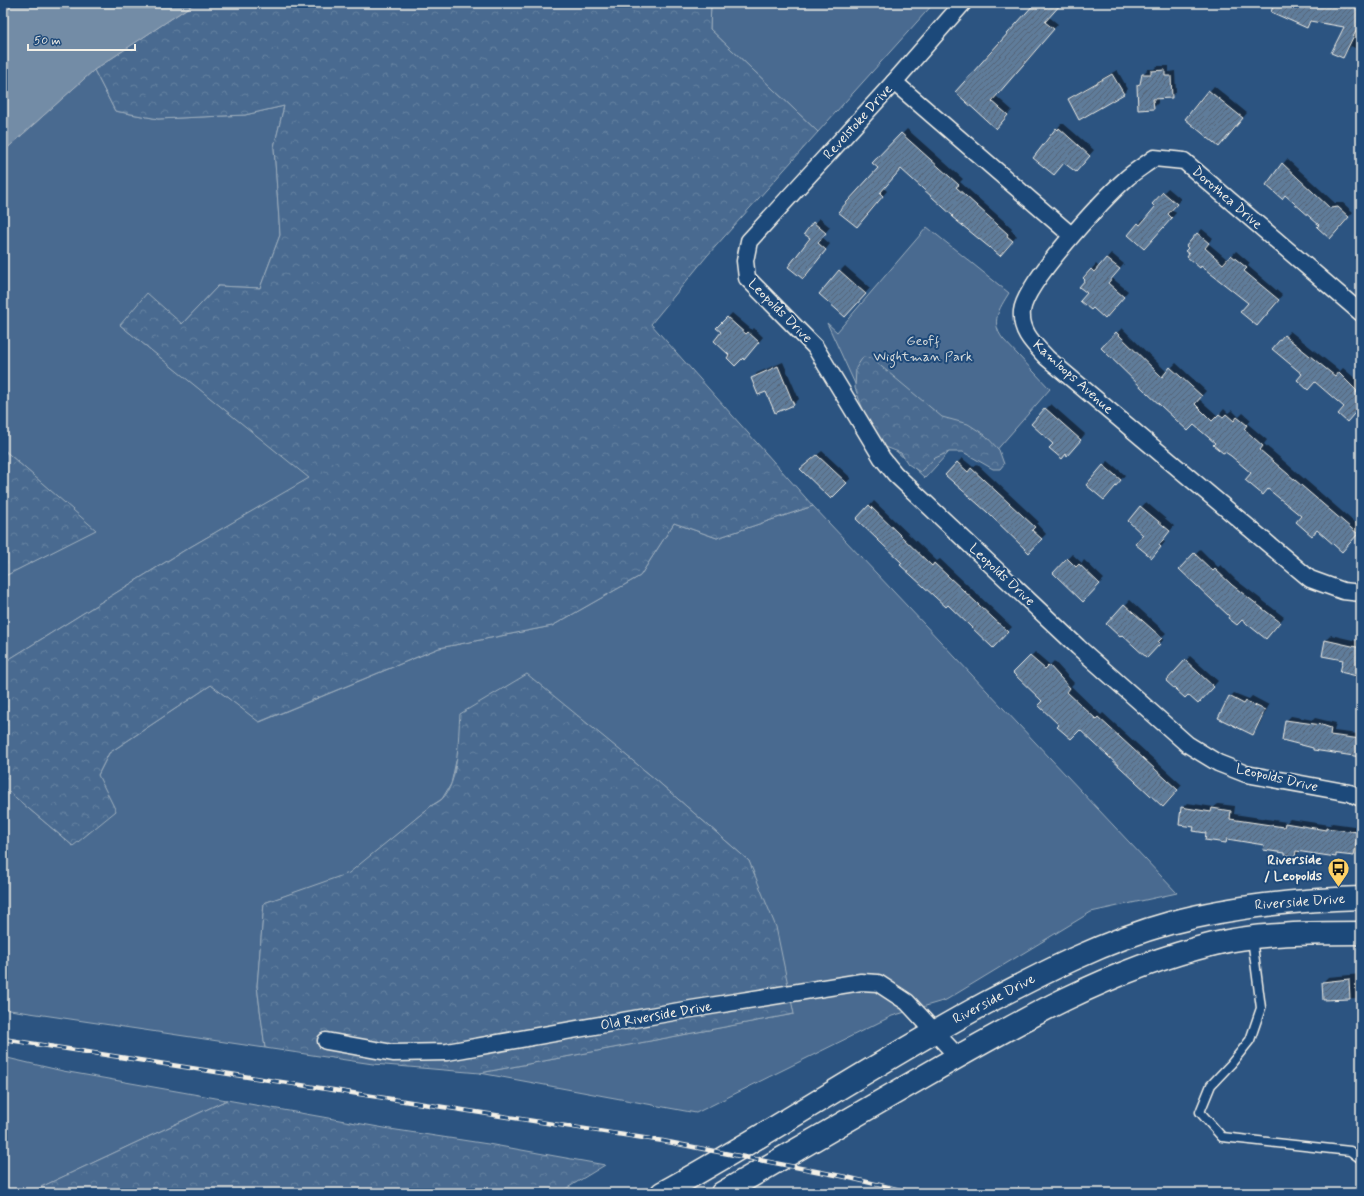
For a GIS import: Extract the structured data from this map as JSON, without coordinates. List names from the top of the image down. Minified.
{"streets":{"main road":["Riverside Drive"],"street":["Revelstoke Drive","Dorothea Drive","Leopolds Drive","Kamloops Avenue","Old Riverside Drive"]},"crossings":[["Revelstoke Drive","Leopolds Drive"],["Dorothea Drive","Kamloops Avenue"],["Riverside Drive","Old Riverside Drive"]],"parks":["Geoff Wightman Park"],"places":{"bus stop":["Riverside / Leopolds"]},"scale_bar":"50 m"}
